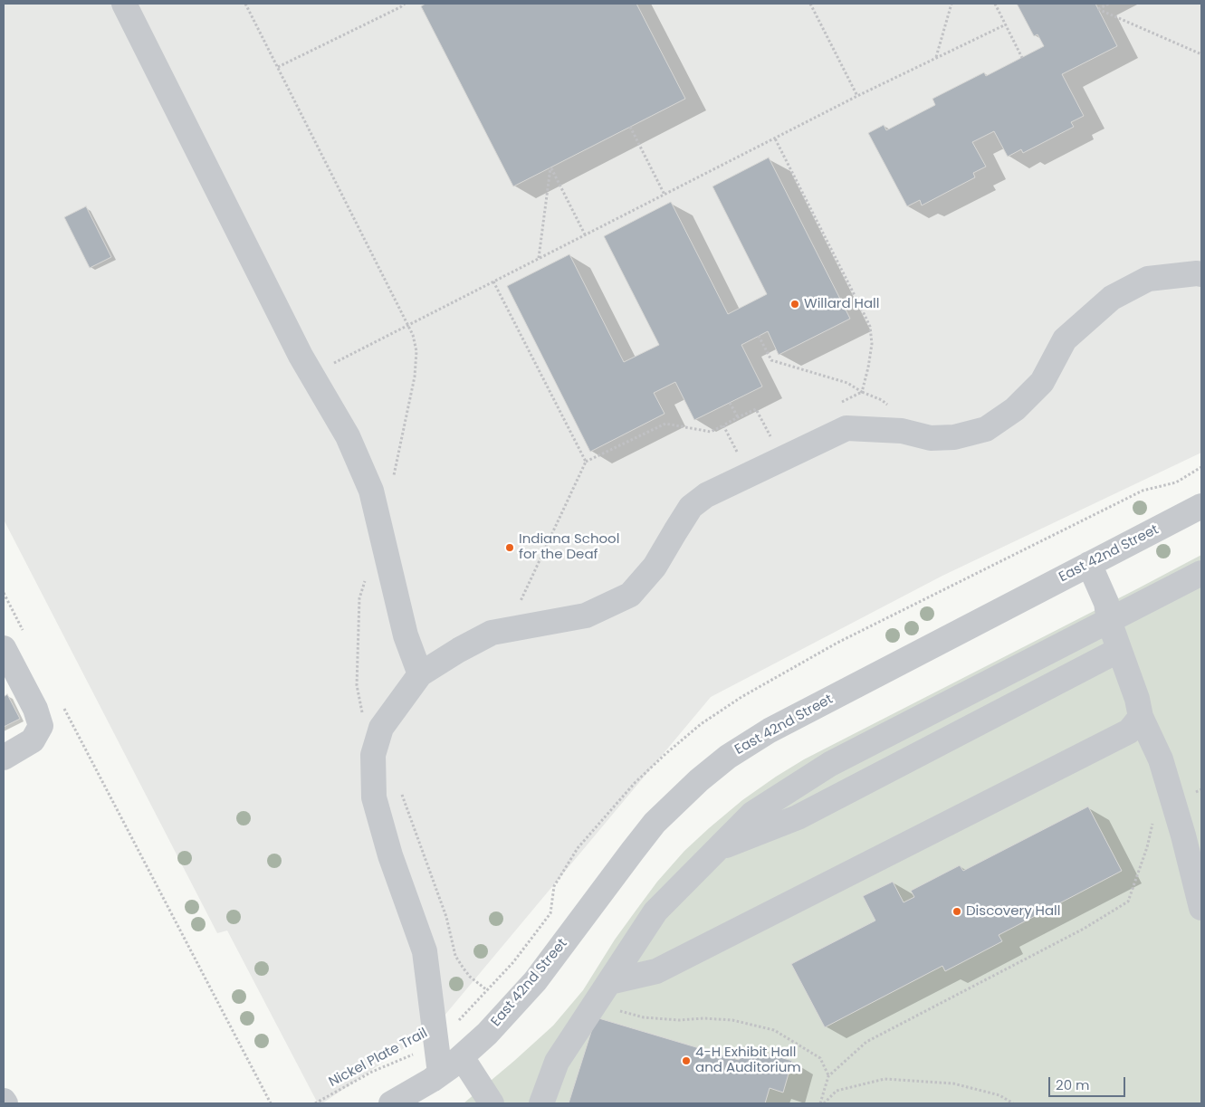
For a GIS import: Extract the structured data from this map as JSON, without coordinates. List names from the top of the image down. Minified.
{"streets":{"street":["East 42nd Street"],"path":["Nickel Plate Trail"]},"places":["Willard Hall","Indiana School for the Deaf","Discovery Hall","4-H Exhibit Hall and Auditorium"],"scale_bar":"20 m"}
